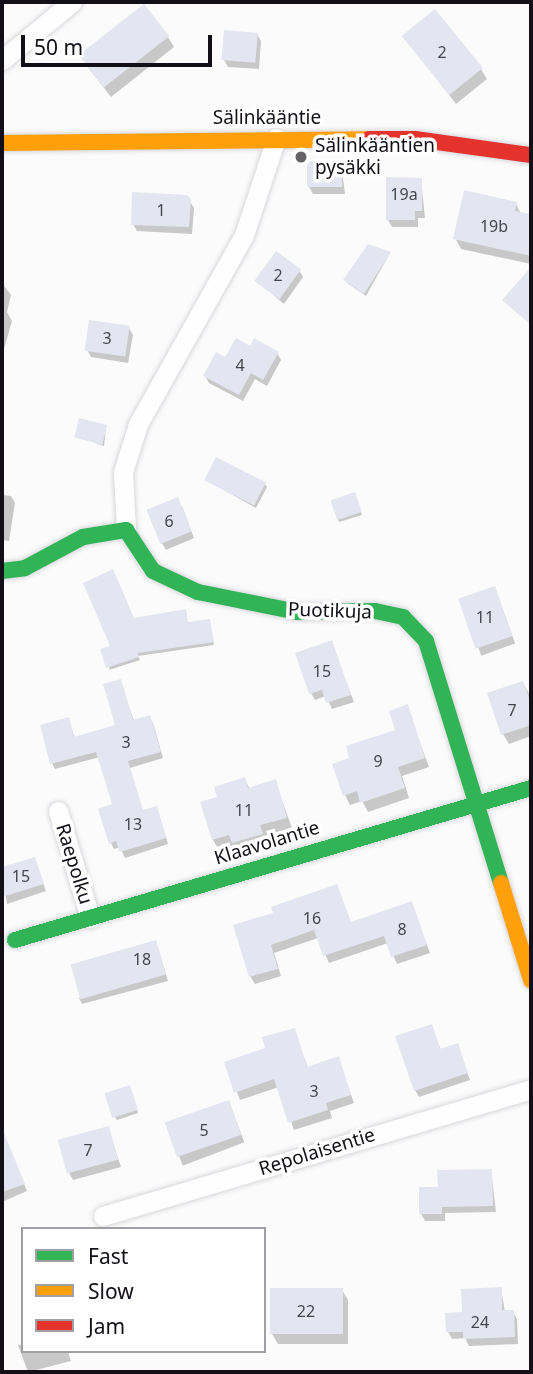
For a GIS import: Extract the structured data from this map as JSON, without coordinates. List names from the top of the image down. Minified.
{"streets":{"street":["Sälinkääntie","Puotikuja","Klaavolantie","Raepolku","Repolaisentie"]},"crossings":[["Puotikuja","Klaavolantie"],["Klaavolantie","Raepolku"]],"places":["Sälinkääntien pysäkki"],"house_numbers":["2","19a","1","19b","2","3","4","6","11","15","7","3","9","11","13","15","16","8","18","3","5","7","22","24"],"legend":["Fast","Slow","Jam"],"scale_bar":"50 m"}
